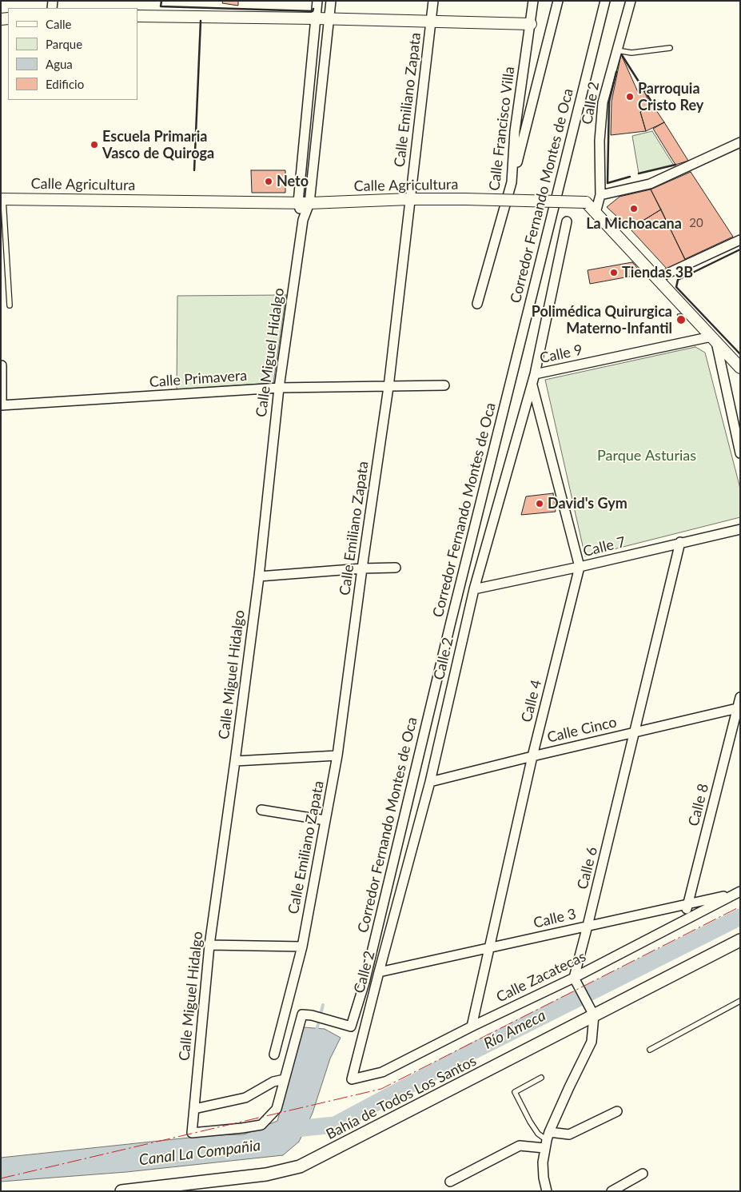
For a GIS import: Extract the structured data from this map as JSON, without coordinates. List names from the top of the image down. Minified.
{"streets":{"main road":["Bahía de Todos Los Santos"],"street":["Calle Emiliano Zapata","Calle 2","Calle Francisco Villa","Calle Agricultura","Corredor Fernando Montes de Oca","Calle Miguel Hidalgo","Calle 9","Calle Primavera","Calle 7","Calle 4","Calle Cinco","Calle 8","Calle 6","Calle 3","Calle Zacatecas"]},"crossings":[["Calle Emiliano Zapata","Calle Agricultura"],["Calle Emiliano Zapata","Calle Primavera"],["Calle 2","Calle Agricultura"],["Calle 2","Calle 9"],["Calle 2","Calle 7"],["Calle 2","Calle 4"],["Calle 2","Calle Cinco"],["Calle 2","Calle 3"],["Calle 2","Calle Zacatecas"],["Calle Agricultura","Calle Miguel Hidalgo"],["Calle Agricultura","Calle 9"],["Corredor Fernando Montes de Oca","Calle Miguel Hidalgo"],["Calle Miguel Hidalgo","Calle Primavera"],["Calle 7","Calle 4"],["Calle 7","Calle 6"],["Calle 4","Calle Cinco"],["Calle 4","Calle 3"],["Calle 4","Calle Zacatecas"],["Calle Cinco","Calle 8"],["Calle Cinco","Calle 6"],["Calle 8","Calle 3"],["Calle 8","Calle Zacatecas"],["Calle 6","Calle 3"],["Calle 6","Calle Zacatecas"],["Calle 3","Calle Zacatecas"]],"water":["Río Ameca","Canal La Compañia"],"parks":["Parque Asturias"],"places":["Parroquia Cristo Rey","Escuela Primaria Vasco de Quiroga","Neto","La Michoacana","Tiendas 3B","Polimédica Quirurgica Materno-Infantil","David's Gym"],"house_numbers":["20"],"legend":["Calle","Parque","Agua","Edificio"]}
